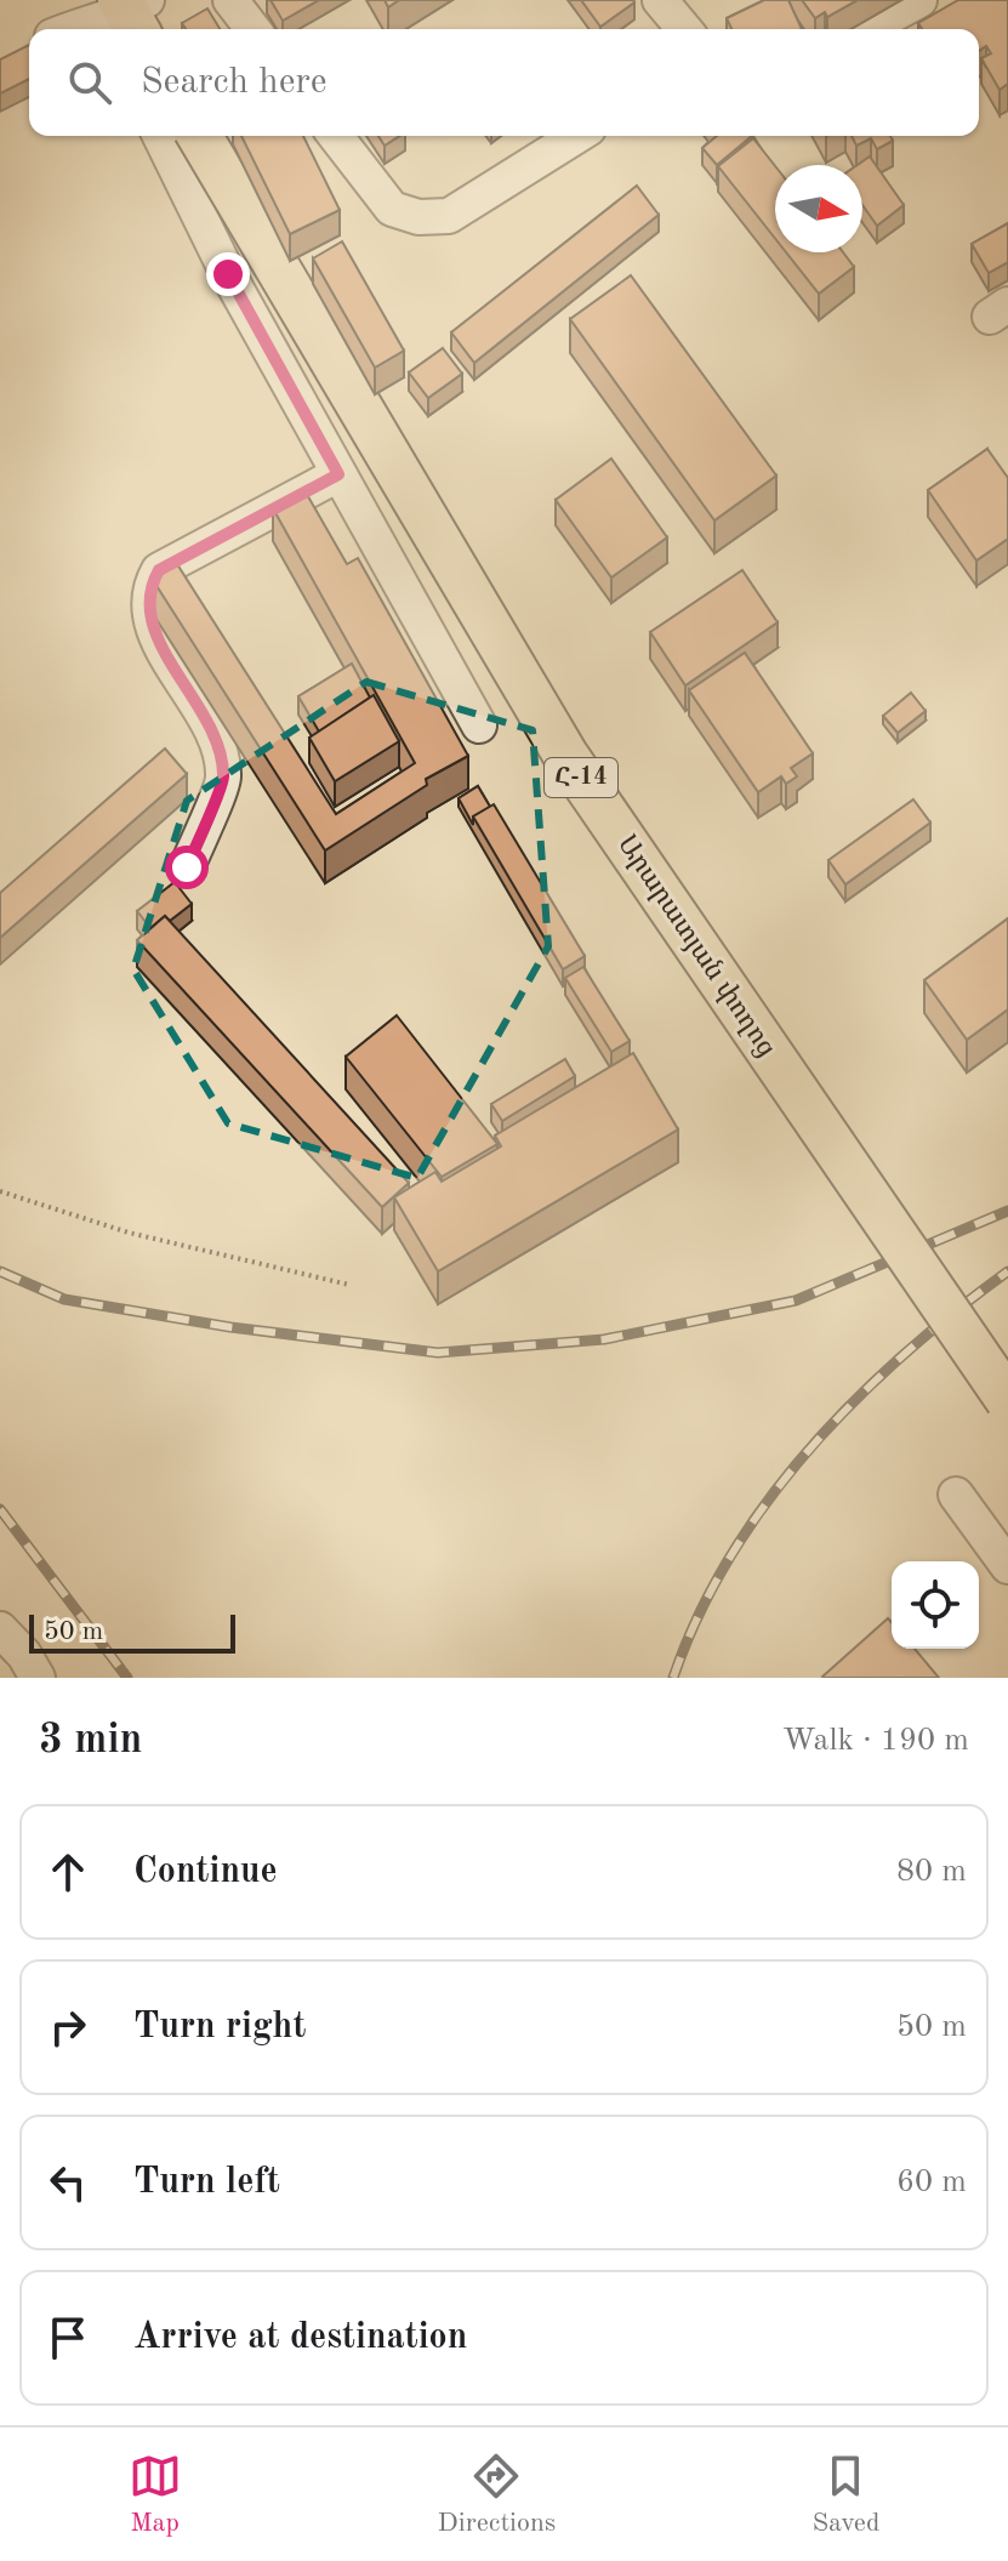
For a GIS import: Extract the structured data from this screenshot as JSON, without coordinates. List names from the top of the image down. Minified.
{"streets":{"main road":["Հ-14","Արարատյան փողոց"]},"scale_bar":"50 m","north":"right","page":{"search":"Search here","scale":"50 m","heading":["3 min","Walk · 190 m"],"list":[["Continue","80 m"],["Turn right","50 m"],["Turn left","60 m"],"Arrive at destination"],"nav":["Map","Directions","Saved"]}}
